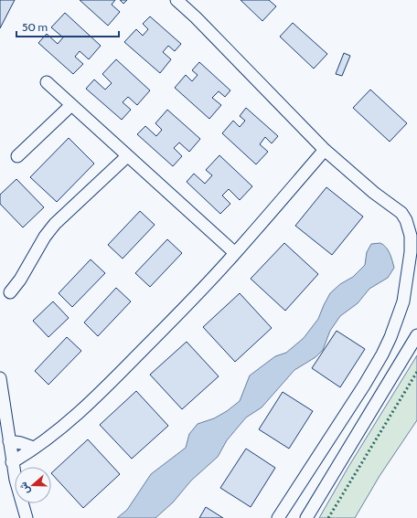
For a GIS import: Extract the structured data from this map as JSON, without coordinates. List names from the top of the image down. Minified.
{"scale_bar":"50 m","north":"left"}
